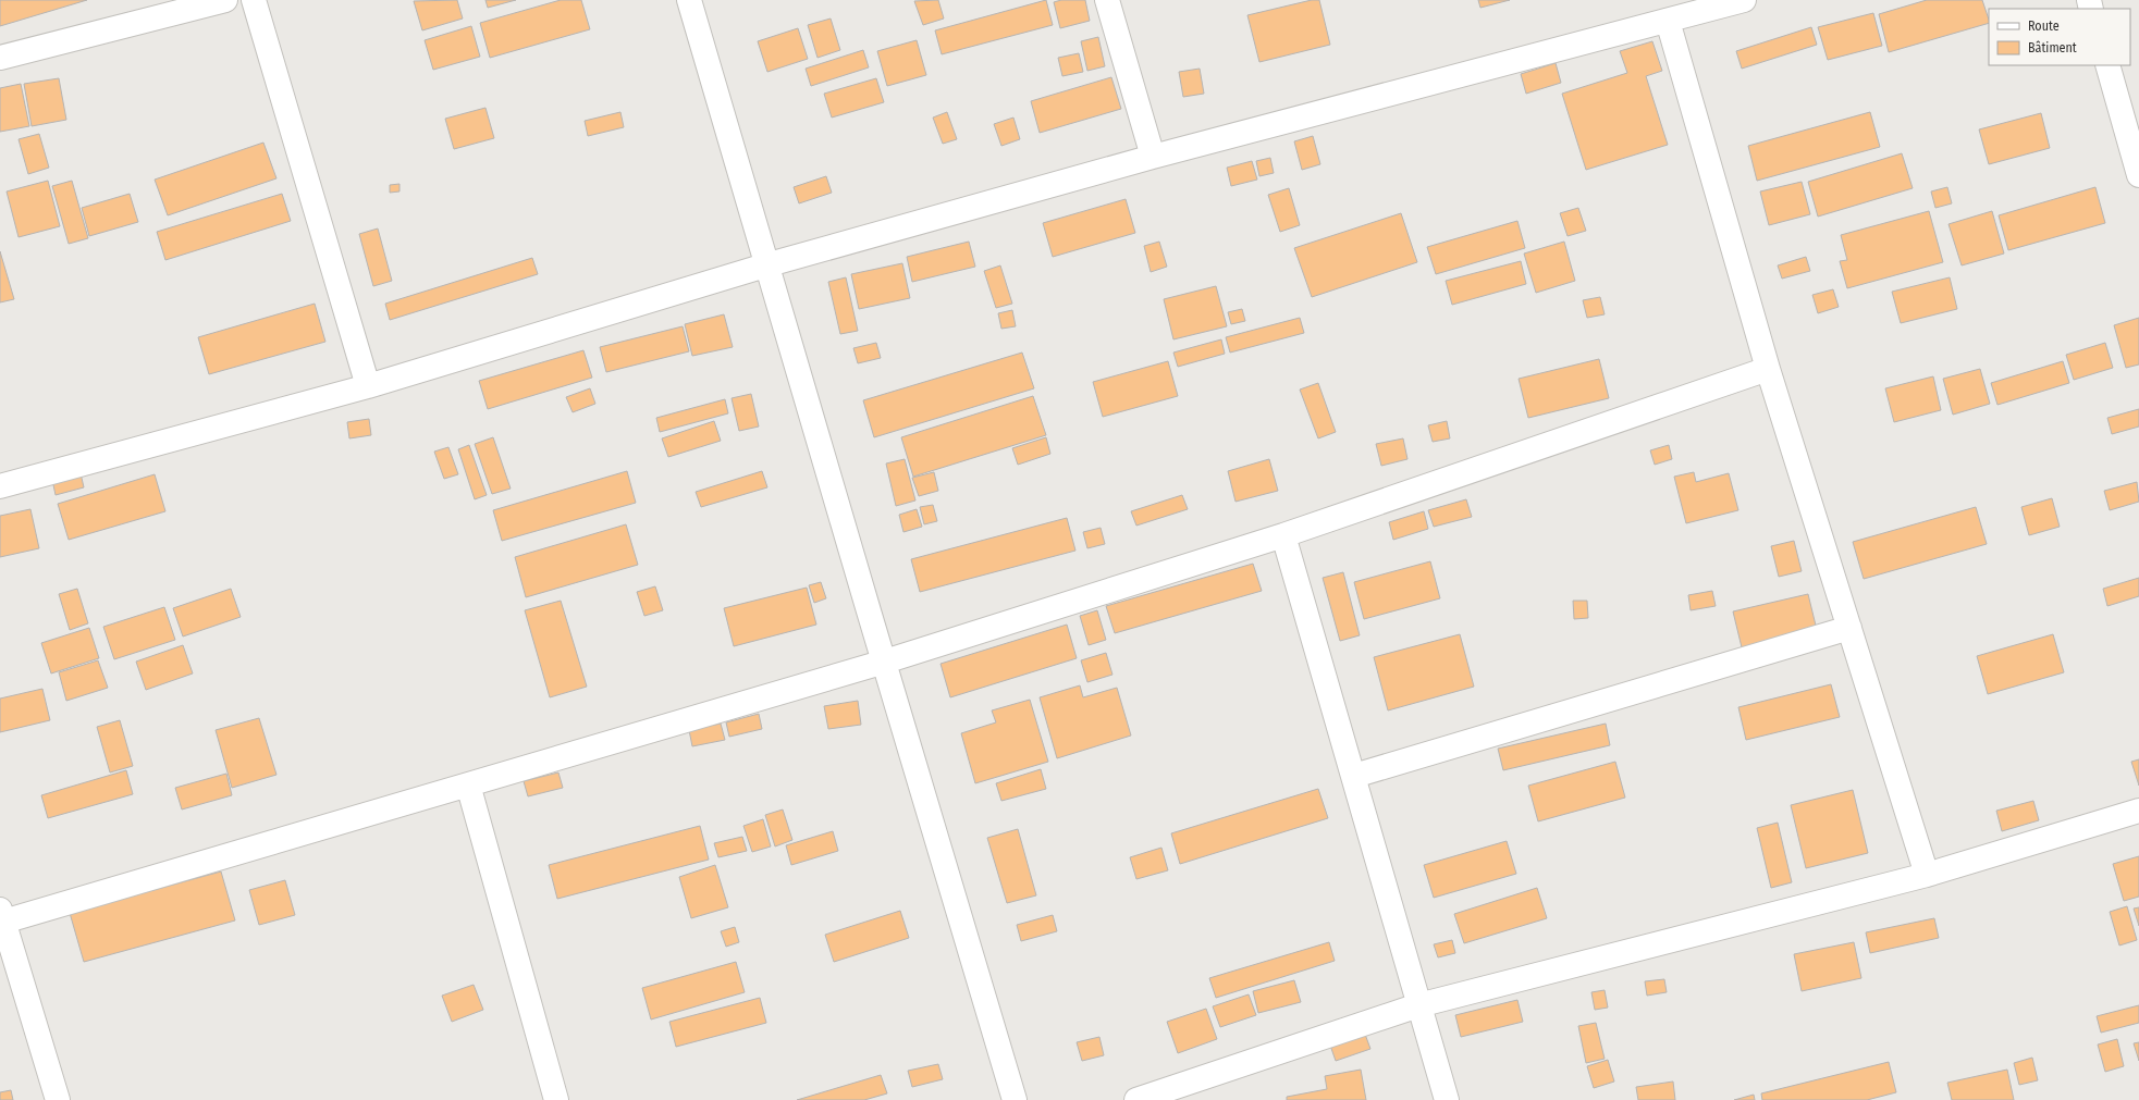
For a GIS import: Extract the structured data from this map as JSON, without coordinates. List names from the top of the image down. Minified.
{"legend":["Route","Bâtiment"]}
